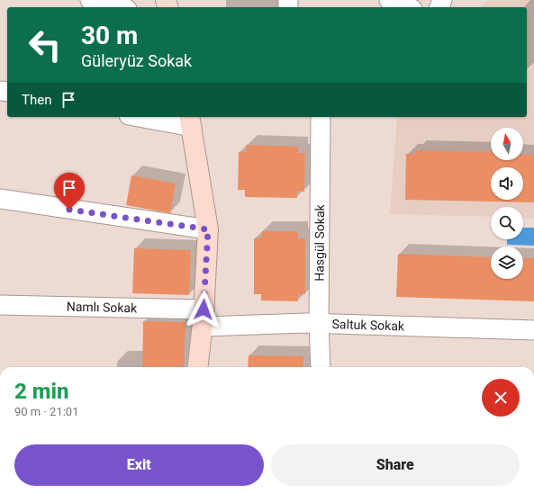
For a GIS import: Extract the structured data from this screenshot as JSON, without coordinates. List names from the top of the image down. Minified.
{"streets":{"street":["Hasgül Sokak","Namlı Sokak","Saltuk Sokak"]},"crossings":[["Hasgül Sokak","Saltuk Sokak"],["Namlı Sokak","Saltuk Sokak"]],"north":"top","page":{"turn":["30 m","Güleryüz Sokak"],"then":"Then","heading":["2 min","90 m · 21:01"],"buttons":["Exit","Share"]}}
